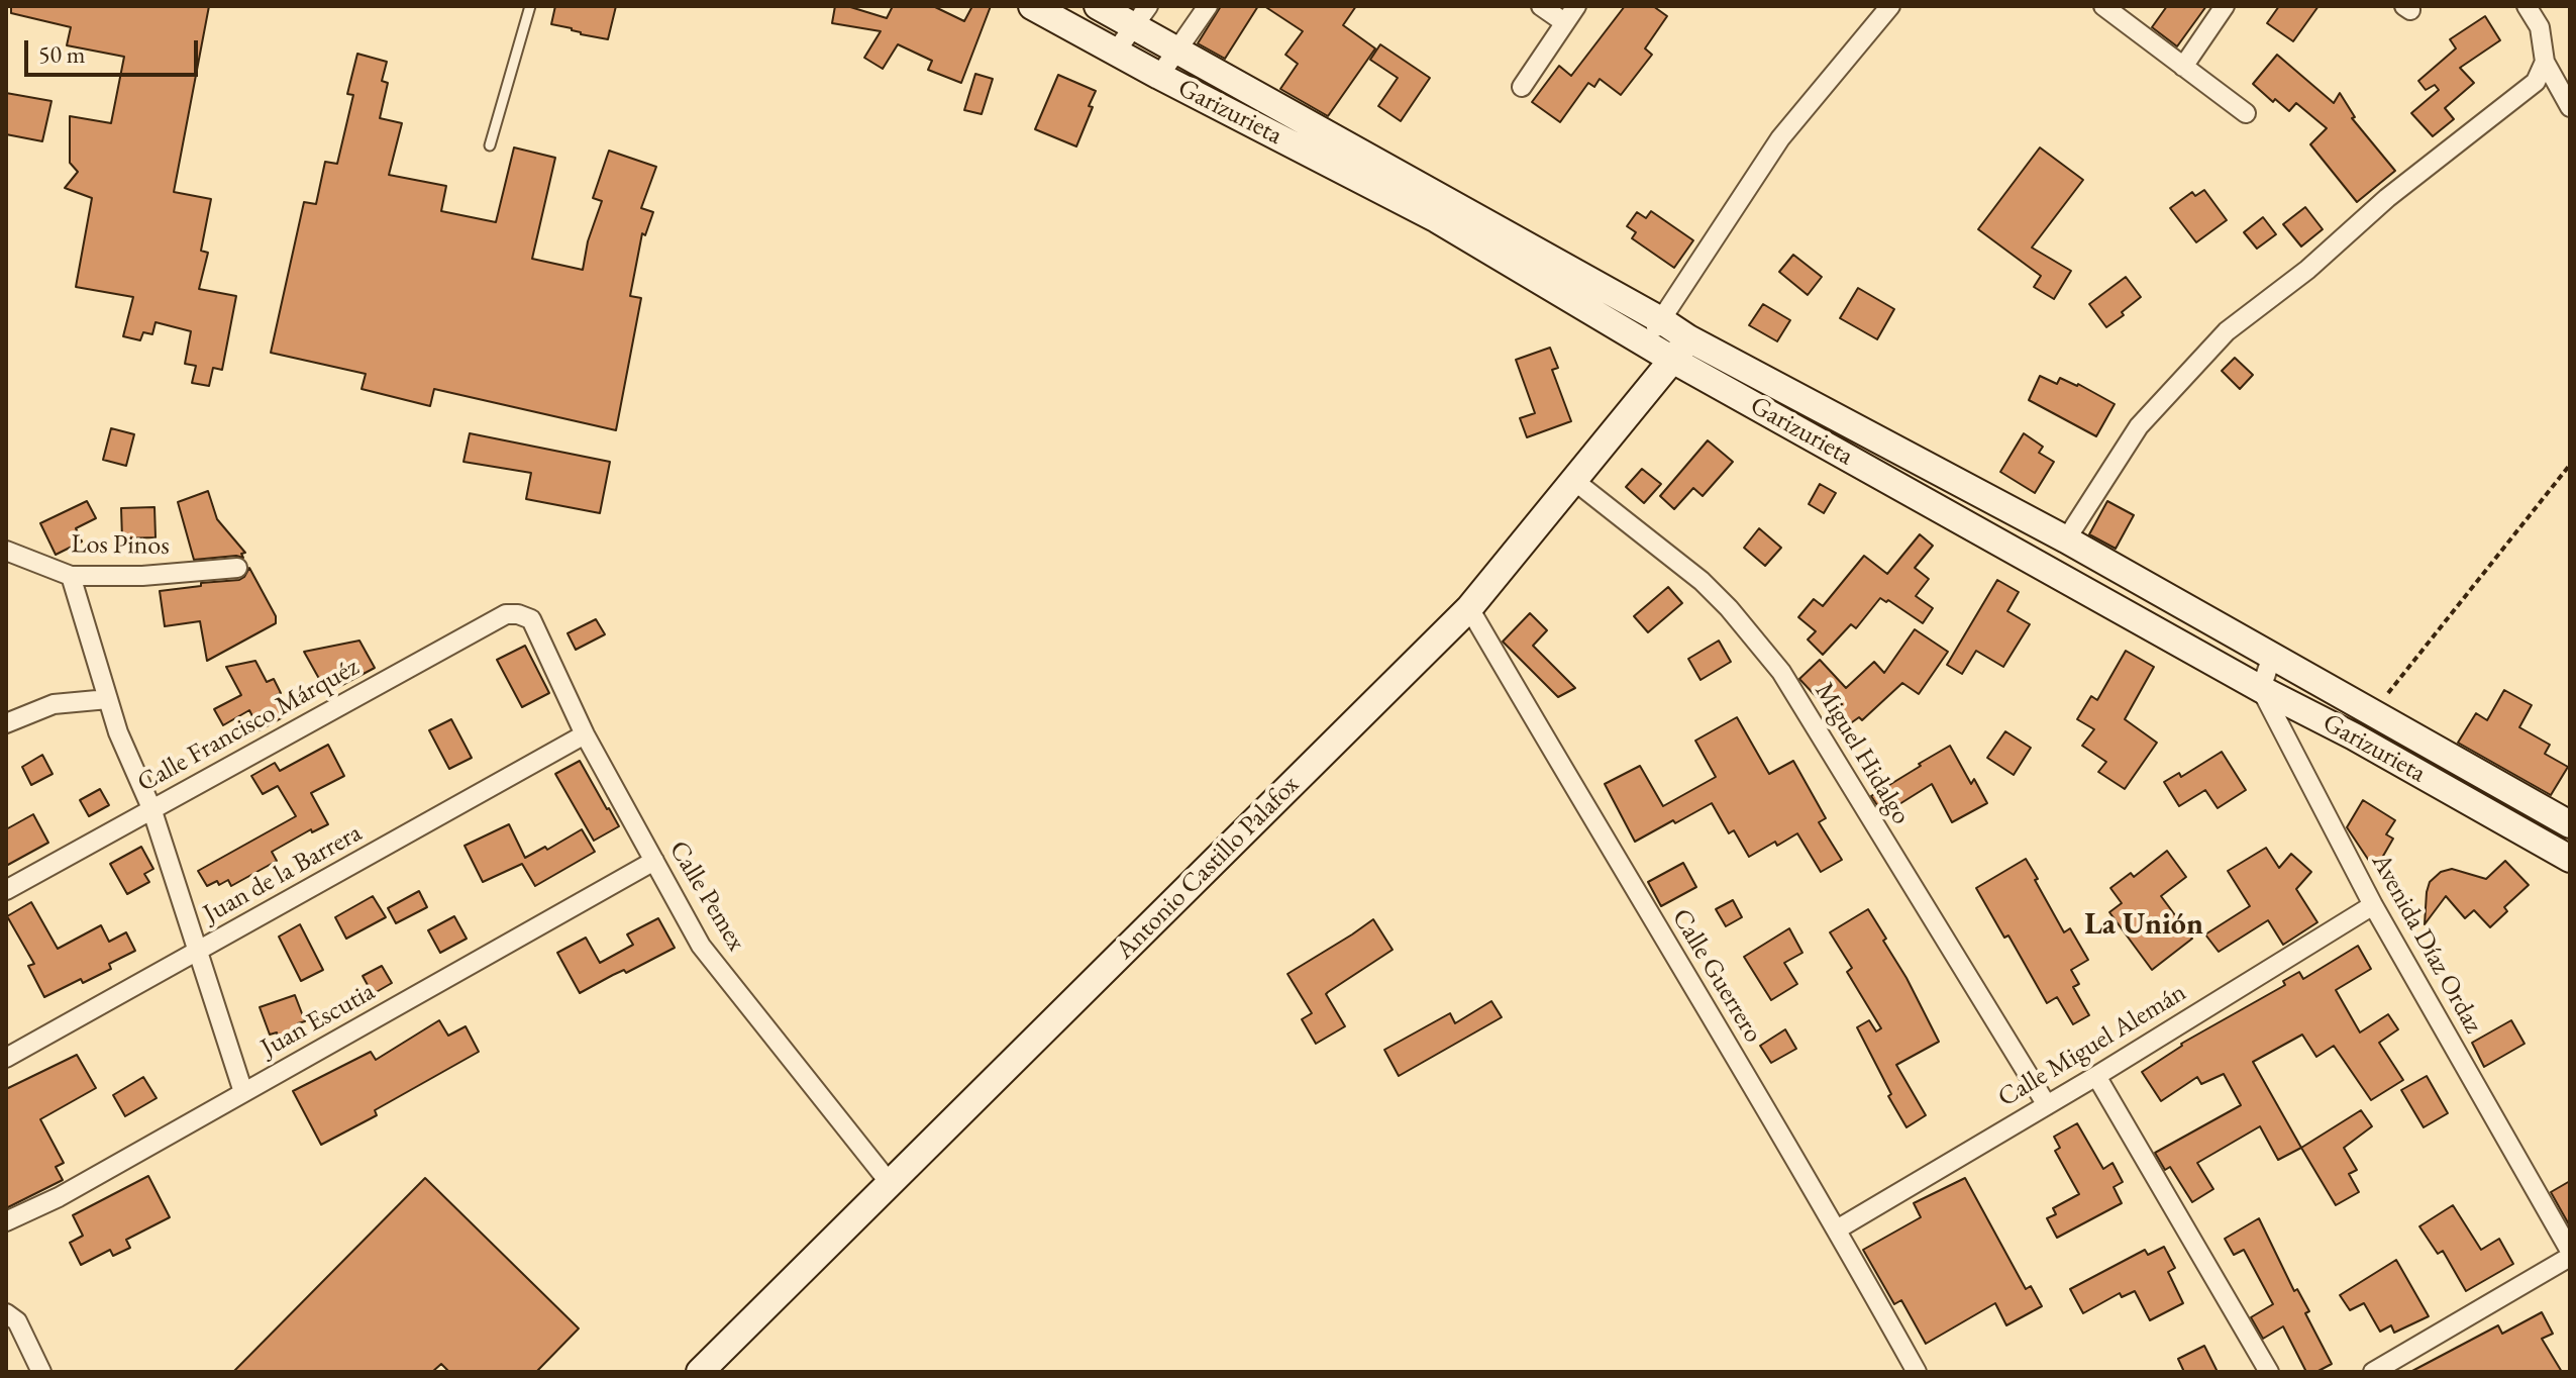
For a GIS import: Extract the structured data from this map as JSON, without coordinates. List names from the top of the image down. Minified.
{"streets":{"main road":["Garizurieta","Antonio Castillo Palafox"],"street":["Los Pinos","Calle Francisco Márquéz","Miguel Hidalgo","Juan de la Barrera","Calle Pemex","Avenida Díaz Ordaz","Calle Guerrero","Juan Escutia","Calle Miguel Alemán"]},"crossings":[["Garizurieta","Antonio Castillo Palafox"],["Garizurieta","Avenida Díaz Ordaz"],["Calle Francisco Márquéz","Calle Pemex"],["Miguel Hidalgo","Antonio Castillo Palafox"],["Miguel Hidalgo","Calle Miguel Alemán"],["Antonio Castillo Palafox","Calle Pemex"],["Antonio Castillo Palafox","Calle Guerrero"],["Juan de la Barrera","Calle Pemex"],["Calle Pemex","Juan Escutia"],["Avenida Díaz Ordaz","Calle Miguel Alemán"],["Calle Guerrero","Calle Miguel Alemán"]],"districts":["La Unión"],"scale_bar":"50 m"}
